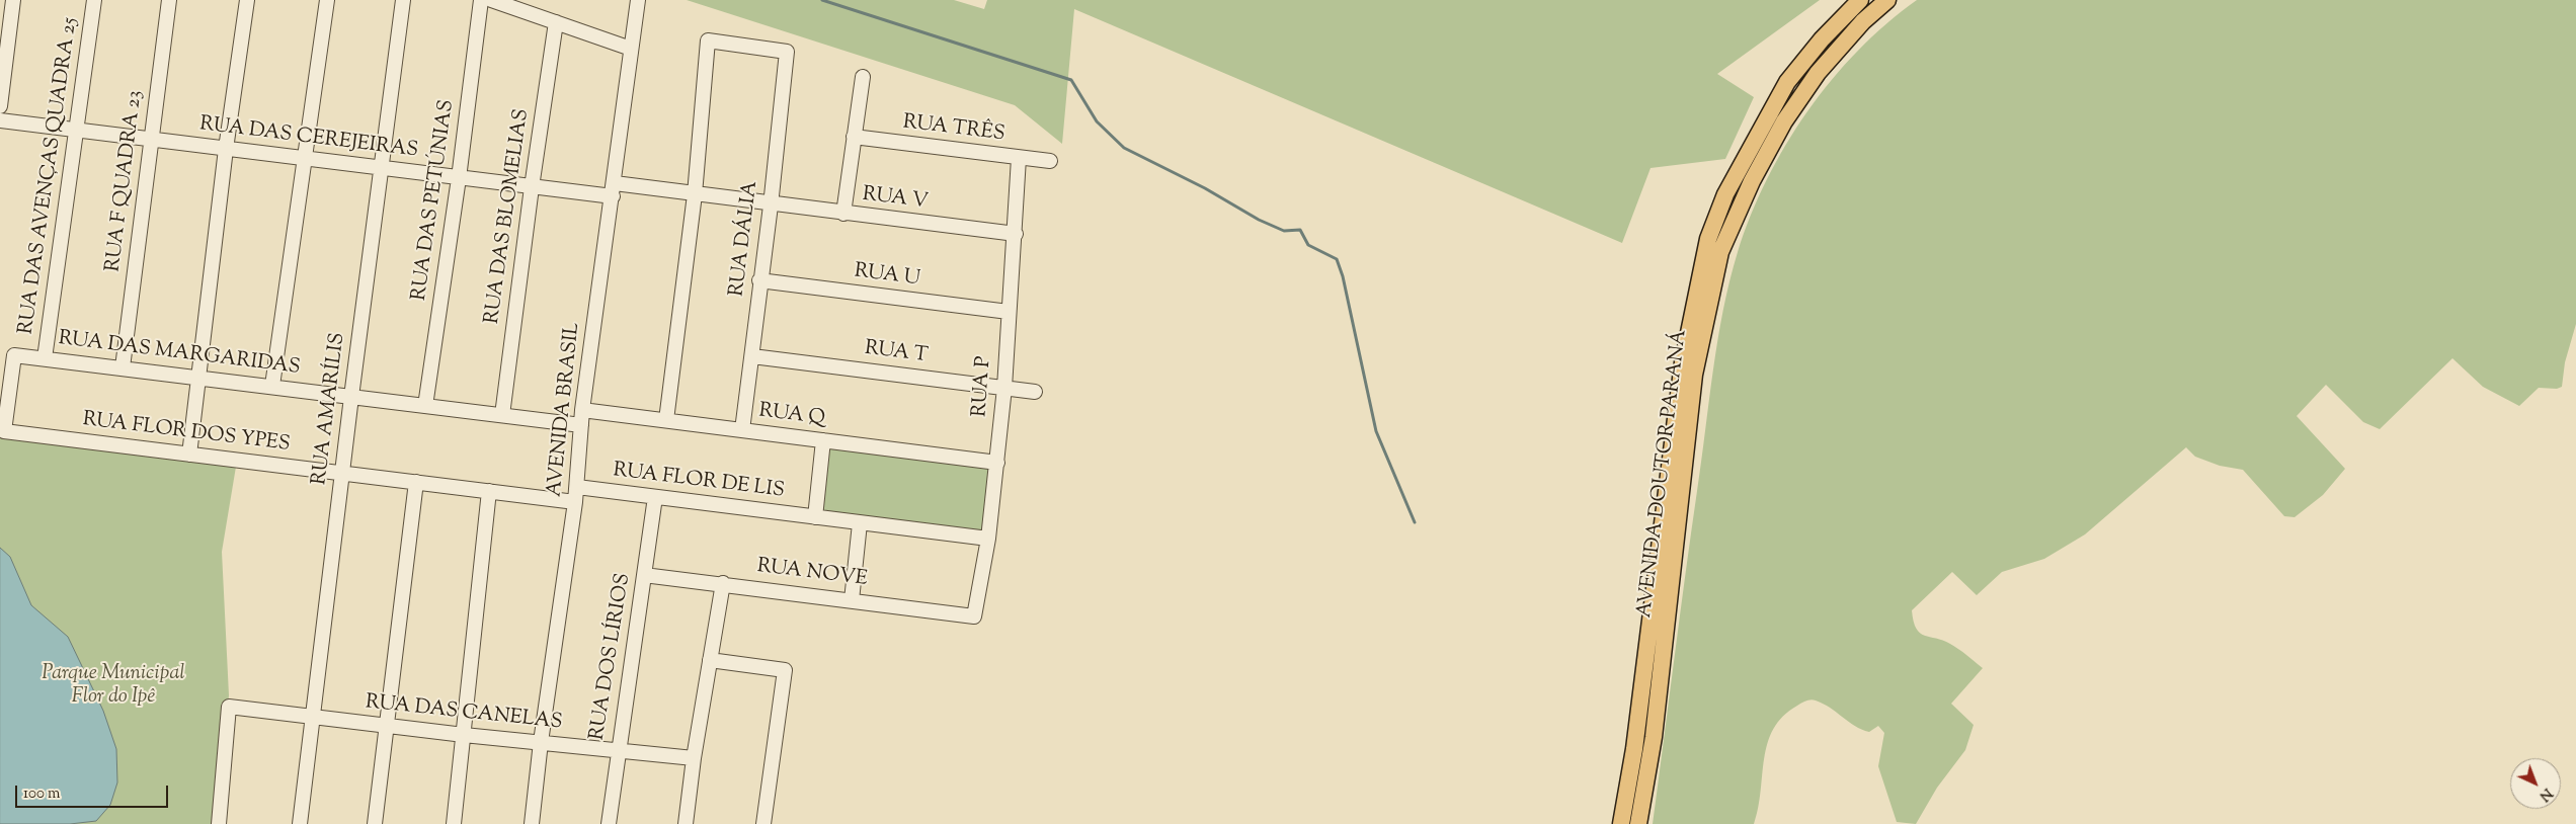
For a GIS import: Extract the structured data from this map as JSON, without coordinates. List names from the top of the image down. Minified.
{"streets":{"main road":["AVENIDA DOUTOR PARANÁ"],"street":["RUA TRÊS","RUA DAS CEREJEIRAS","RUA DAS AVENÇAS QUADRA 25","RUA F QUADRA 23","RUA V","RUA DAS PETÚNIAS","RUA DAS BLOMELIAS","RUA DÁLIA","RUA U","RUA T","RUA DAS MARGARIDAS","RUA P","RUA AMARÍLIS","AVENIDA BRASIL","RUA Q","RUA FLOR DOS YPES","RUA FLOR DE LIS","RUA NOVE","RUA DOS LÍRIOS","RUA DAS CANELAS"]},"crossings":[["RUA TRÊS","RUA P"],["RUA DAS CEREJEIRAS","RUA DAS AVENÇAS QUADRA 25"],["RUA DAS CEREJEIRAS","RUA F QUADRA 23"],["RUA DAS CEREJEIRAS","RUA V"],["RUA DAS CEREJEIRAS","RUA DAS PETÚNIAS"],["RUA DAS CEREJEIRAS","RUA DAS BLOMELIAS"],["RUA DAS CEREJEIRAS","RUA DÁLIA"],["RUA DAS CEREJEIRAS","RUA AMARÍLIS"],["RUA DAS CEREJEIRAS","AVENIDA BRASIL"],["RUA DAS AVENÇAS QUADRA 25","RUA DAS MARGARIDAS"],["RUA F QUADRA 23","RUA DAS MARGARIDAS"],["RUA V","RUA DÁLIA"],["RUA V","RUA P"],["RUA DAS PETÚNIAS","RUA DAS MARGARIDAS"],["RUA DAS BLOMELIAS","RUA DAS MARGARIDAS"],["RUA DÁLIA","RUA U"],["RUA DÁLIA","RUA T"],["RUA DÁLIA","RUA Q"],["RUA U","RUA P"],["RUA T","RUA P"],["RUA DAS MARGARIDAS","RUA AMARÍLIS"],["RUA DAS MARGARIDAS","AVENIDA BRASIL"],["RUA DAS MARGARIDAS","RUA FLOR DOS YPES"],["RUA P","RUA Q"],["RUA P","RUA FLOR DE LIS"],["RUA P","RUA NOVE"],["RUA AMARÍLIS","RUA FLOR DOS YPES"],["RUA AMARÍLIS","RUA DAS CANELAS"],["AVENIDA BRASIL","RUA Q"],["AVENIDA BRASIL","RUA FLOR DOS YPES"],["AVENIDA BRASIL","RUA FLOR DE LIS"],["AVENIDA BRASIL","RUA DAS CANELAS"],["RUA FLOR DE LIS","RUA DOS LÍRIOS"],["RUA NOVE","RUA DOS LÍRIOS"],["RUA DOS LÍRIOS","RUA DAS CANELAS"]],"parks":["Parque Municipal Flor do Ipê"],"scale_bar":"100 m","north":"bottom right"}
